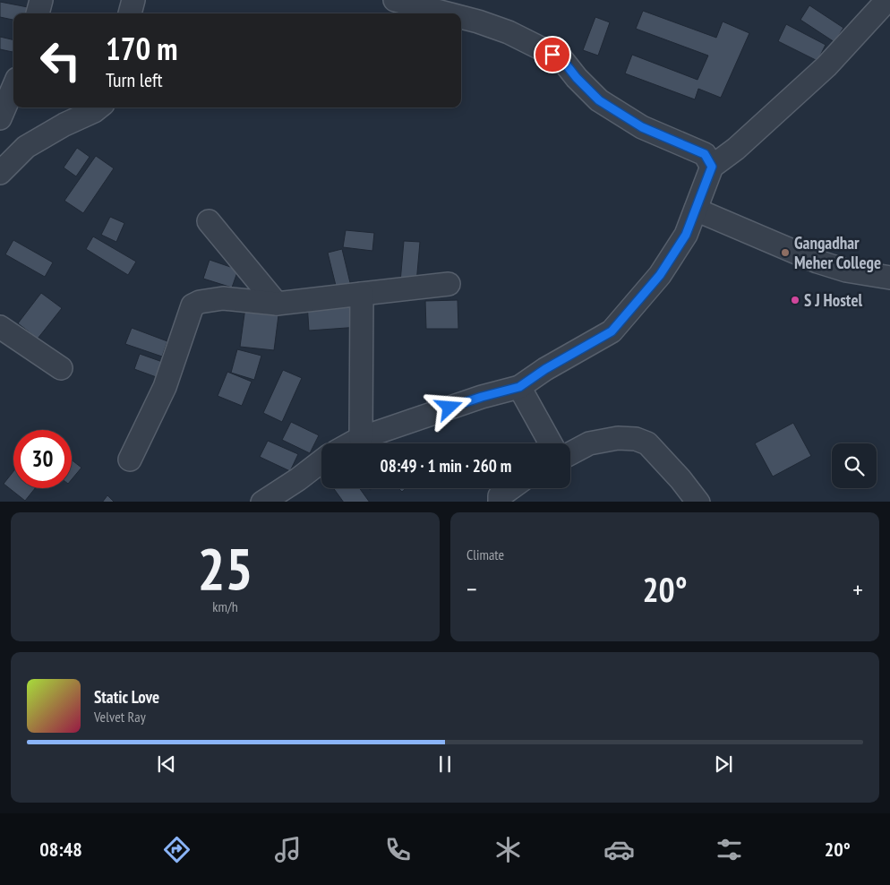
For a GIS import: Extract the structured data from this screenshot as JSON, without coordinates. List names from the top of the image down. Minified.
{"places":["Gangadhar Meher College","S J Hostel"],"page":{"turn":["170 m","Turn left"],"limit":"30","trip":"08:49 · 1 min · 260 m","tile":[["25","km/h"],"Climate"],"heat":["−","20°","+"],"song":["Static Love","Velvet Ray"],"tabs":["08:48","20°"]}}
